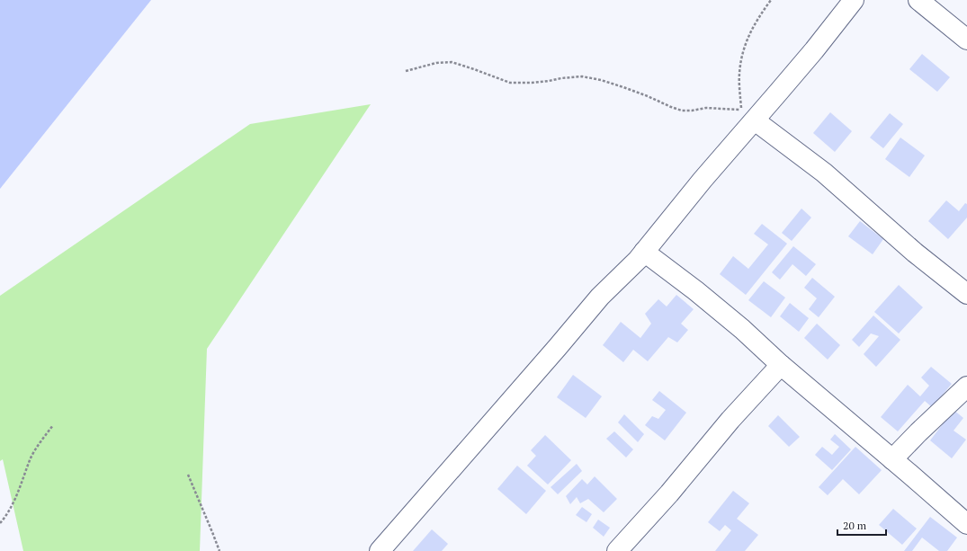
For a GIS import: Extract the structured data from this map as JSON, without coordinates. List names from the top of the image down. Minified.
{"scale_bar":"20 m"}
